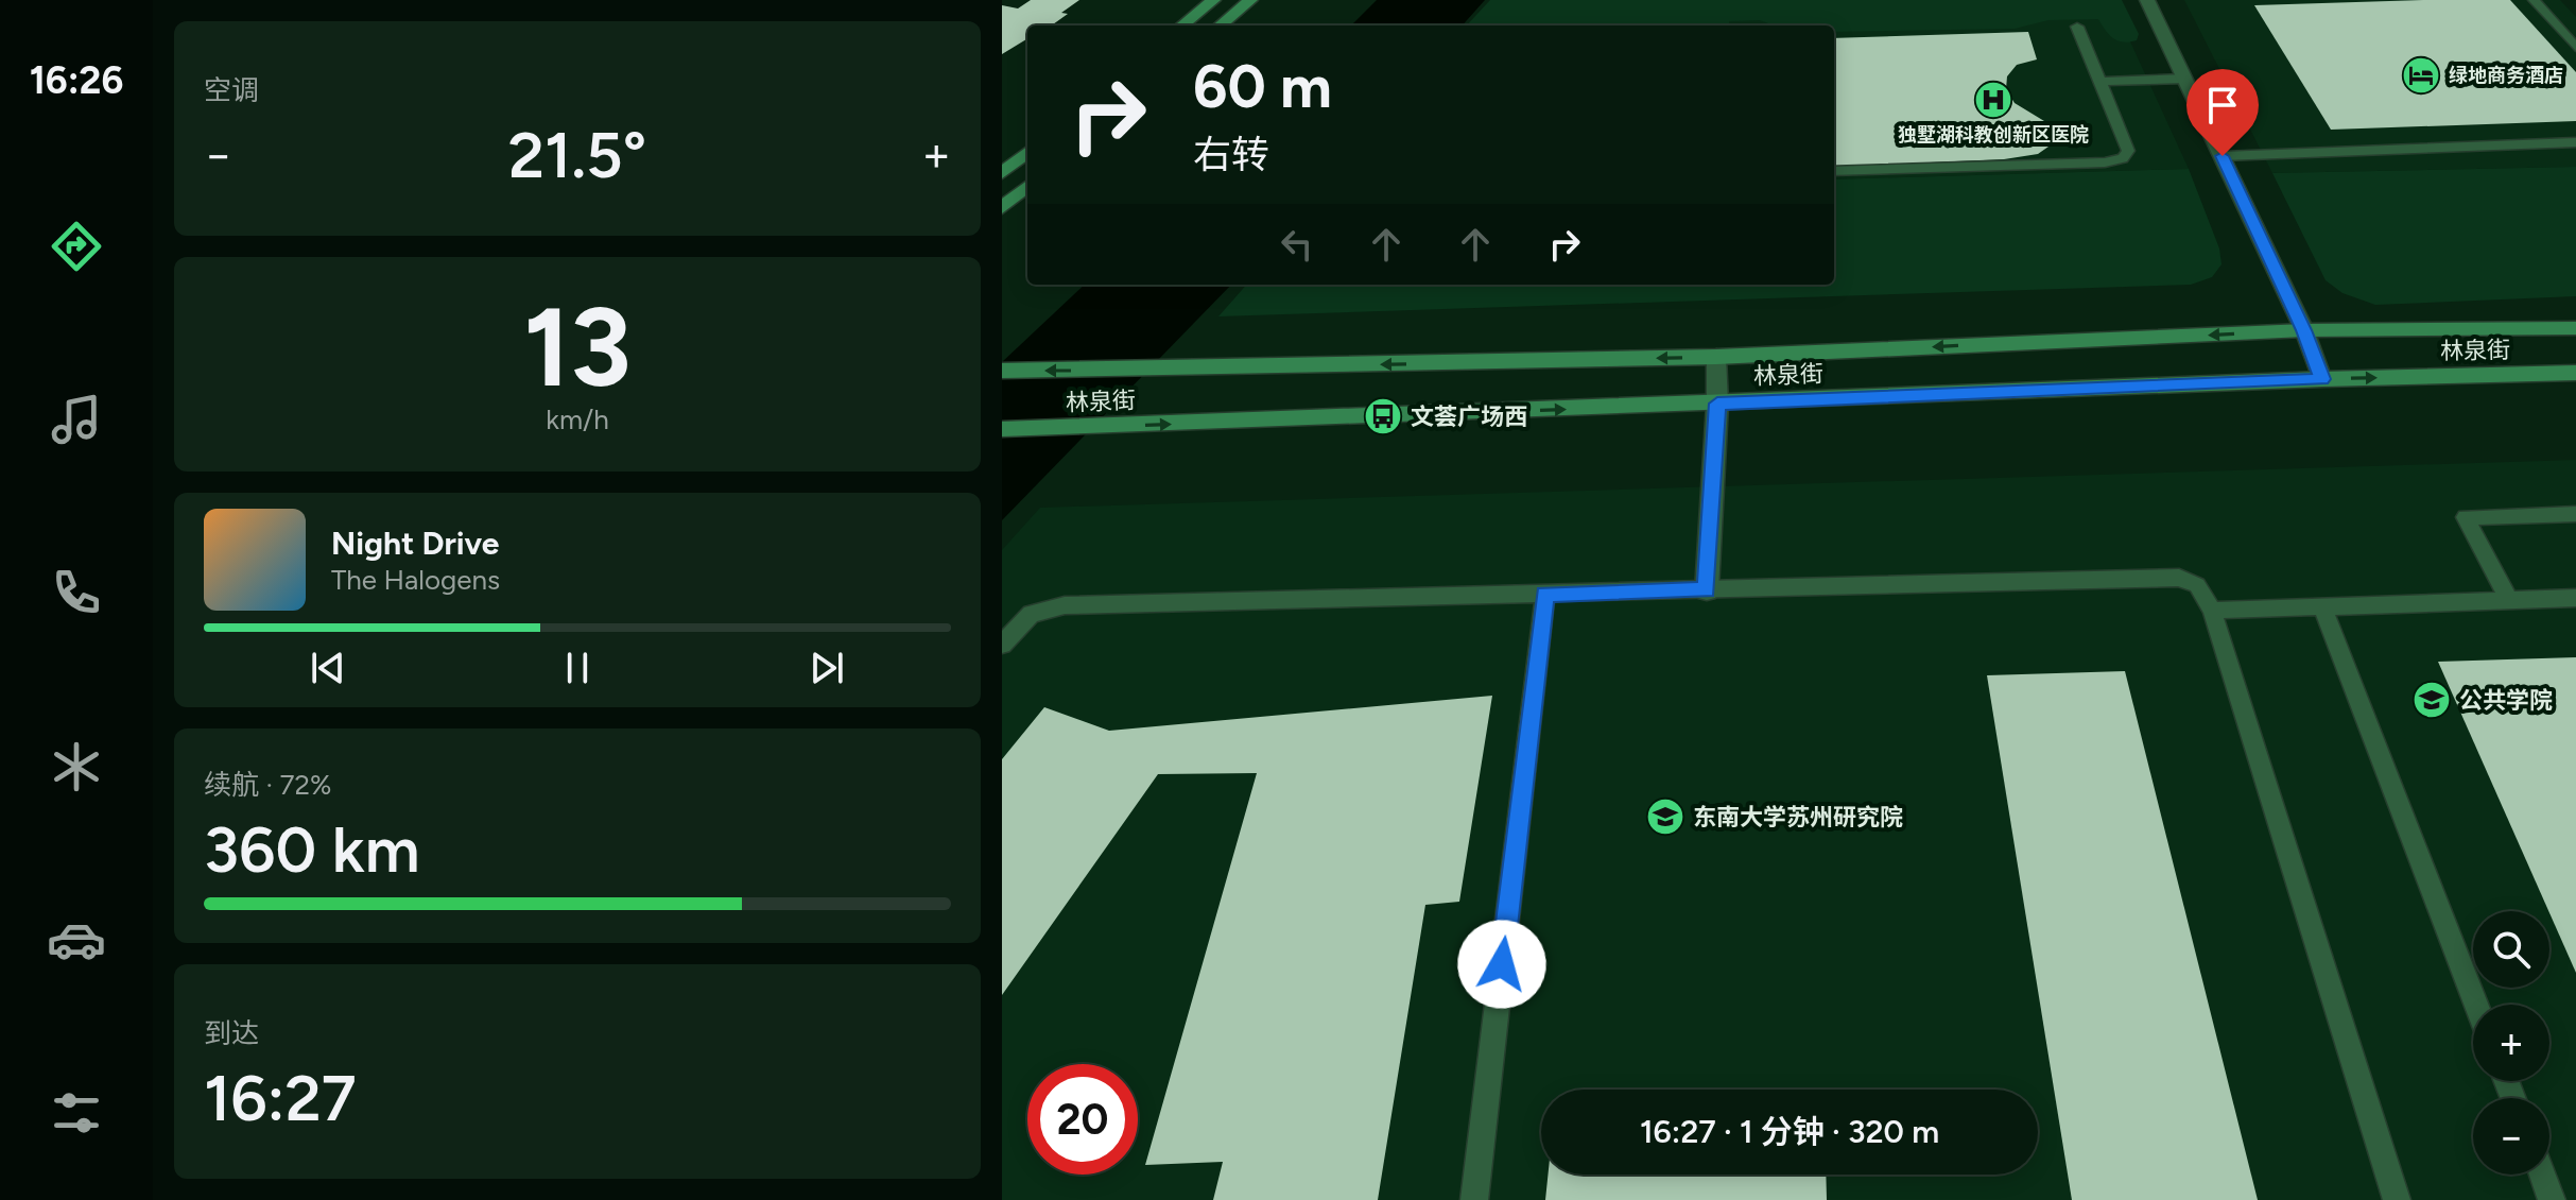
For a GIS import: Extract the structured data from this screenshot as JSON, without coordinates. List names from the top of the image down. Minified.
{"streets":{"main road":["林泉街"]},"places":{"hotel":["绿地商务酒店"],"hospital":["独墅湖科教创新区医院"],"bus stop":["文荟广场西"],"school or university":["公共学院","东南大学苏州研究院"]},"page":{"tabs":"16:26","tile":["空调",["13","km/h"],["续航 · 72%","360 km"],["到达","16:27"]],"turn":["60 m","右转"],"heat":["−","21.5°","+"],"song":["Night Drive","The Halogens"],"map_buttons":["+","−"],"limit":"20","trip":"16:27 · 1 分钟 · 320 m"}}
